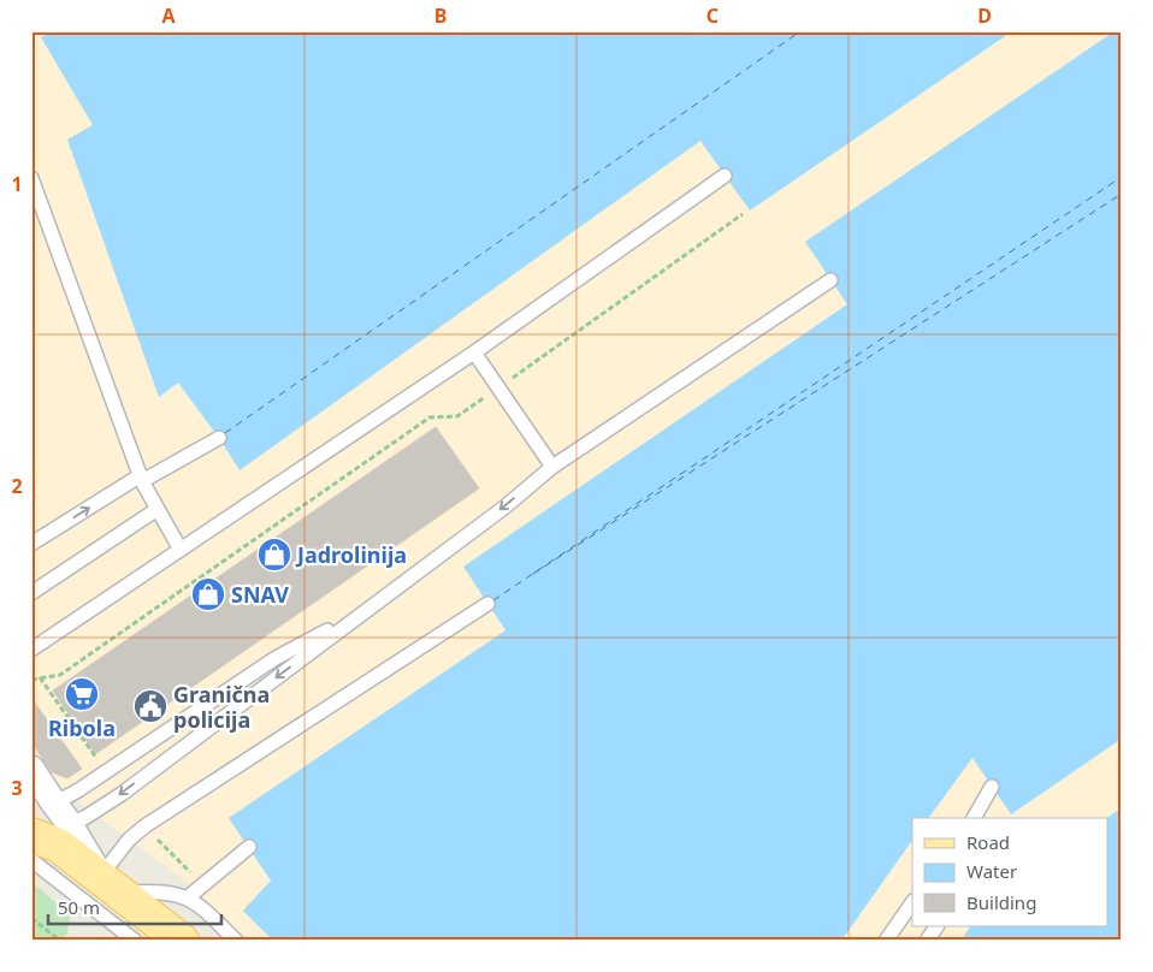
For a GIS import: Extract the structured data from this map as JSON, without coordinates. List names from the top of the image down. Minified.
{"places":{"shop":["Jadrolinija","SNAV"],"supermarket":["Ribola"],"public building":["Granična policija"]},"legend":["Road","Water","Building"],"scale_bar":"50 m","grid":{"columns":["A","B","C","D"],"rows":["1","2","3"]}}
